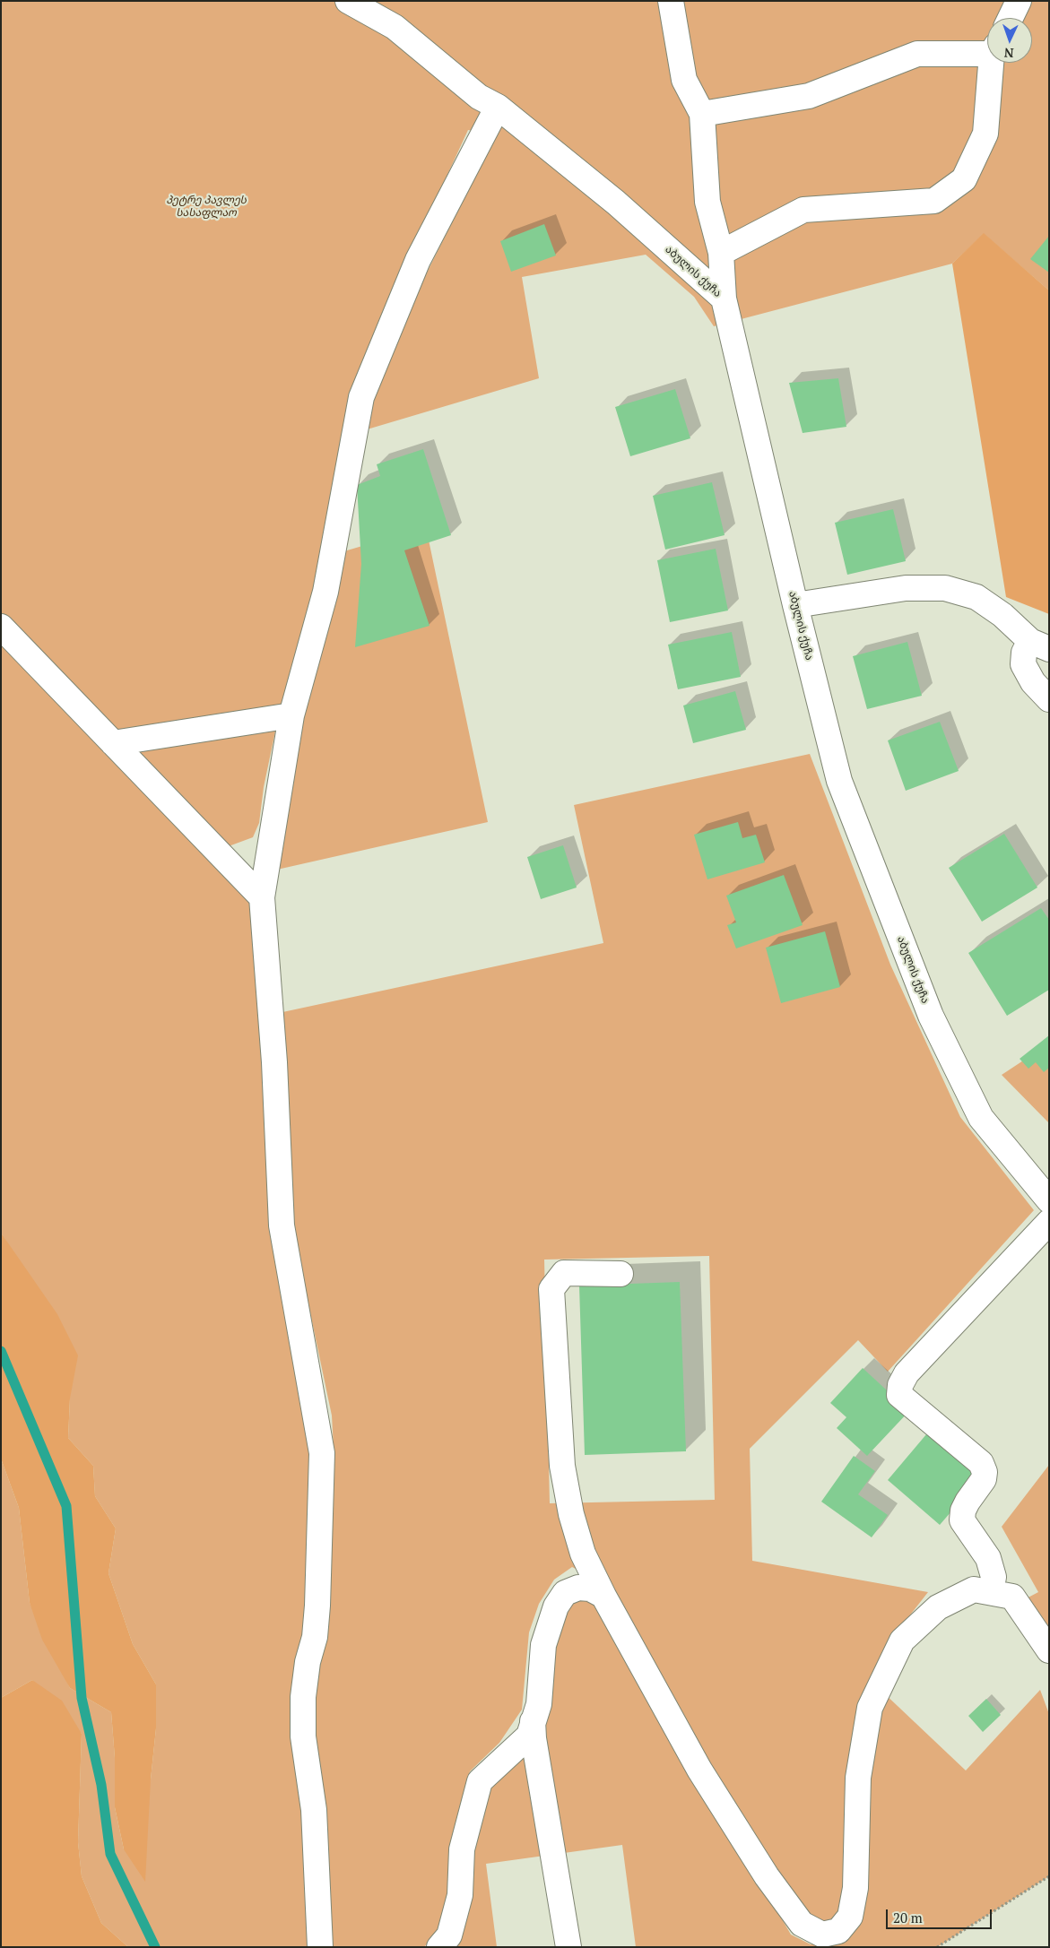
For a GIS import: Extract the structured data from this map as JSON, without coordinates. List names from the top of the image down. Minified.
{"streets":{"street":["აბულის ქუჩა"]},"parks":["პეტრე პავლეს სასაფლაო"],"scale_bar":"20 m","north":"bottom"}
